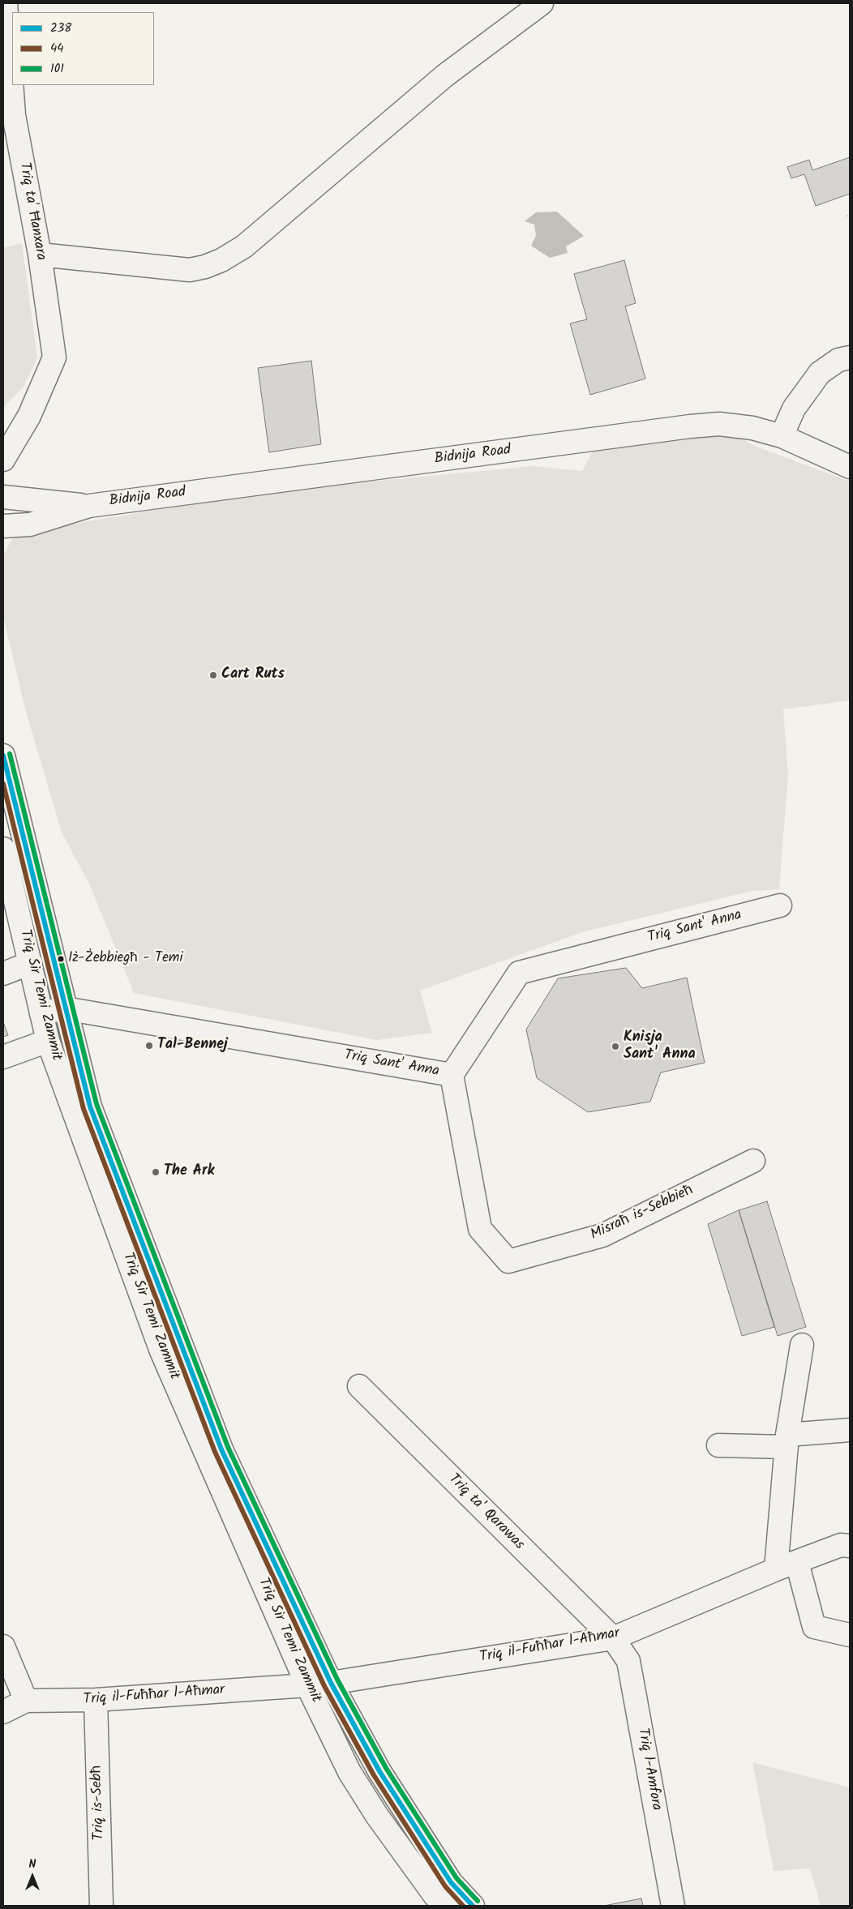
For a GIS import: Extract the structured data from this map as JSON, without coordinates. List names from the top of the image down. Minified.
{"streets":{"street":["Triq ta' Ħanxara","Bidnija Road","Triq Sant' Anna","Triq Sir Temi Zammit","Misraħ is-Sebbieħ","Triq ta' Qarawas","Triq il-Fuħħar l-Aħmar","Triq l-Amfora","Triq is-Sebħ"]},"crossings":[["Triq Sant' Anna","Triq Sir Temi Zammit"],["Triq Sant' Anna","Misraħ is-Sebbieħ"],["Triq Sir Temi Zammit","Triq il-Fuħħar l-Aħmar"],["Triq ta' Qarawas","Triq il-Fuħħar l-Aħmar"],["Triq ta' Qarawas","Triq l-Amfora"],["Triq il-Fuħħar l-Aħmar","Triq l-Amfora"],["Triq il-Fuħħar l-Aħmar","Triq is-Sebħ"]],"places":["Cart Ruts","Iż-Żebbiegħ - Temi","Tal-Bennej","Knisja Sant' Anna","The Ark"],"lines":["transit line 101","transit line 238","transit line 44"],"legend":["238","44","101"],"north":"top"}
